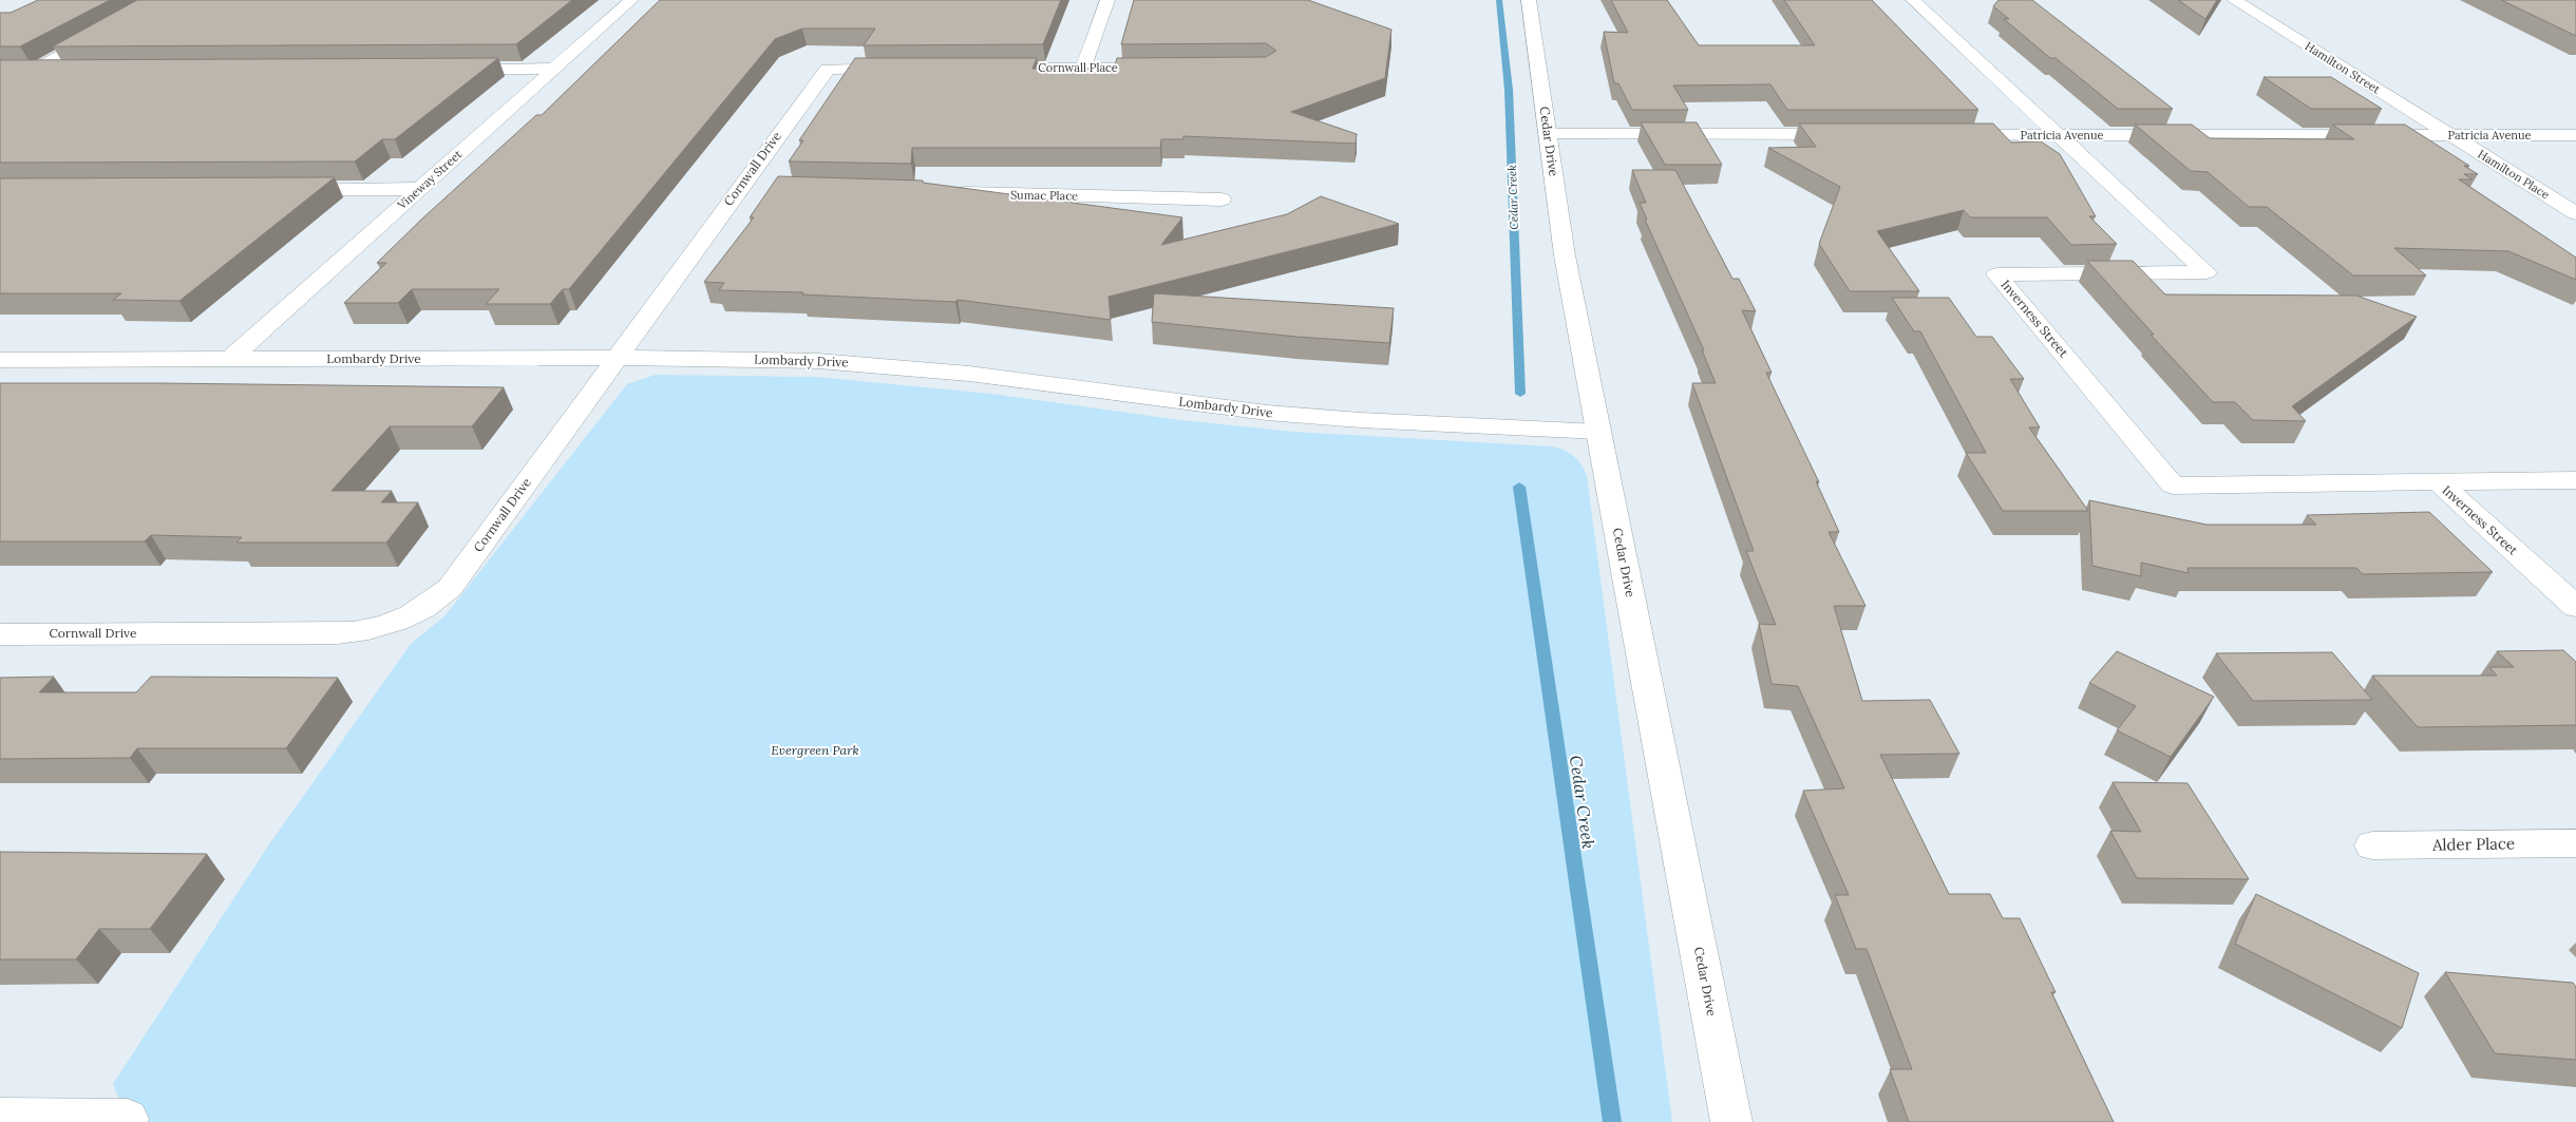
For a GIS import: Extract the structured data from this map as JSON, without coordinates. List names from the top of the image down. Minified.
{"streets":{"street":["Cornwall Place","Hamilton Street","Patricia Avenue","Cedar Drive","Cornwall Drive","Hamilton Place","Vineway Street","Sumac Place","Inverness Street","Lombardy Drive","Alder Place"]},"crossings":[["Hamilton Street","Patricia Avenue"],["Hamilton Street","Hamilton Place"],["Patricia Avenue","Hamilton Place"],["Patricia Avenue","Inverness Street"],["Cedar Drive","Lombardy Drive"],["Cornwall Drive","Lombardy Drive"],["Vineway Street","Lombardy Drive"]],"water":["Cedar Creek"],"parks":["Evergreen Park"]}
